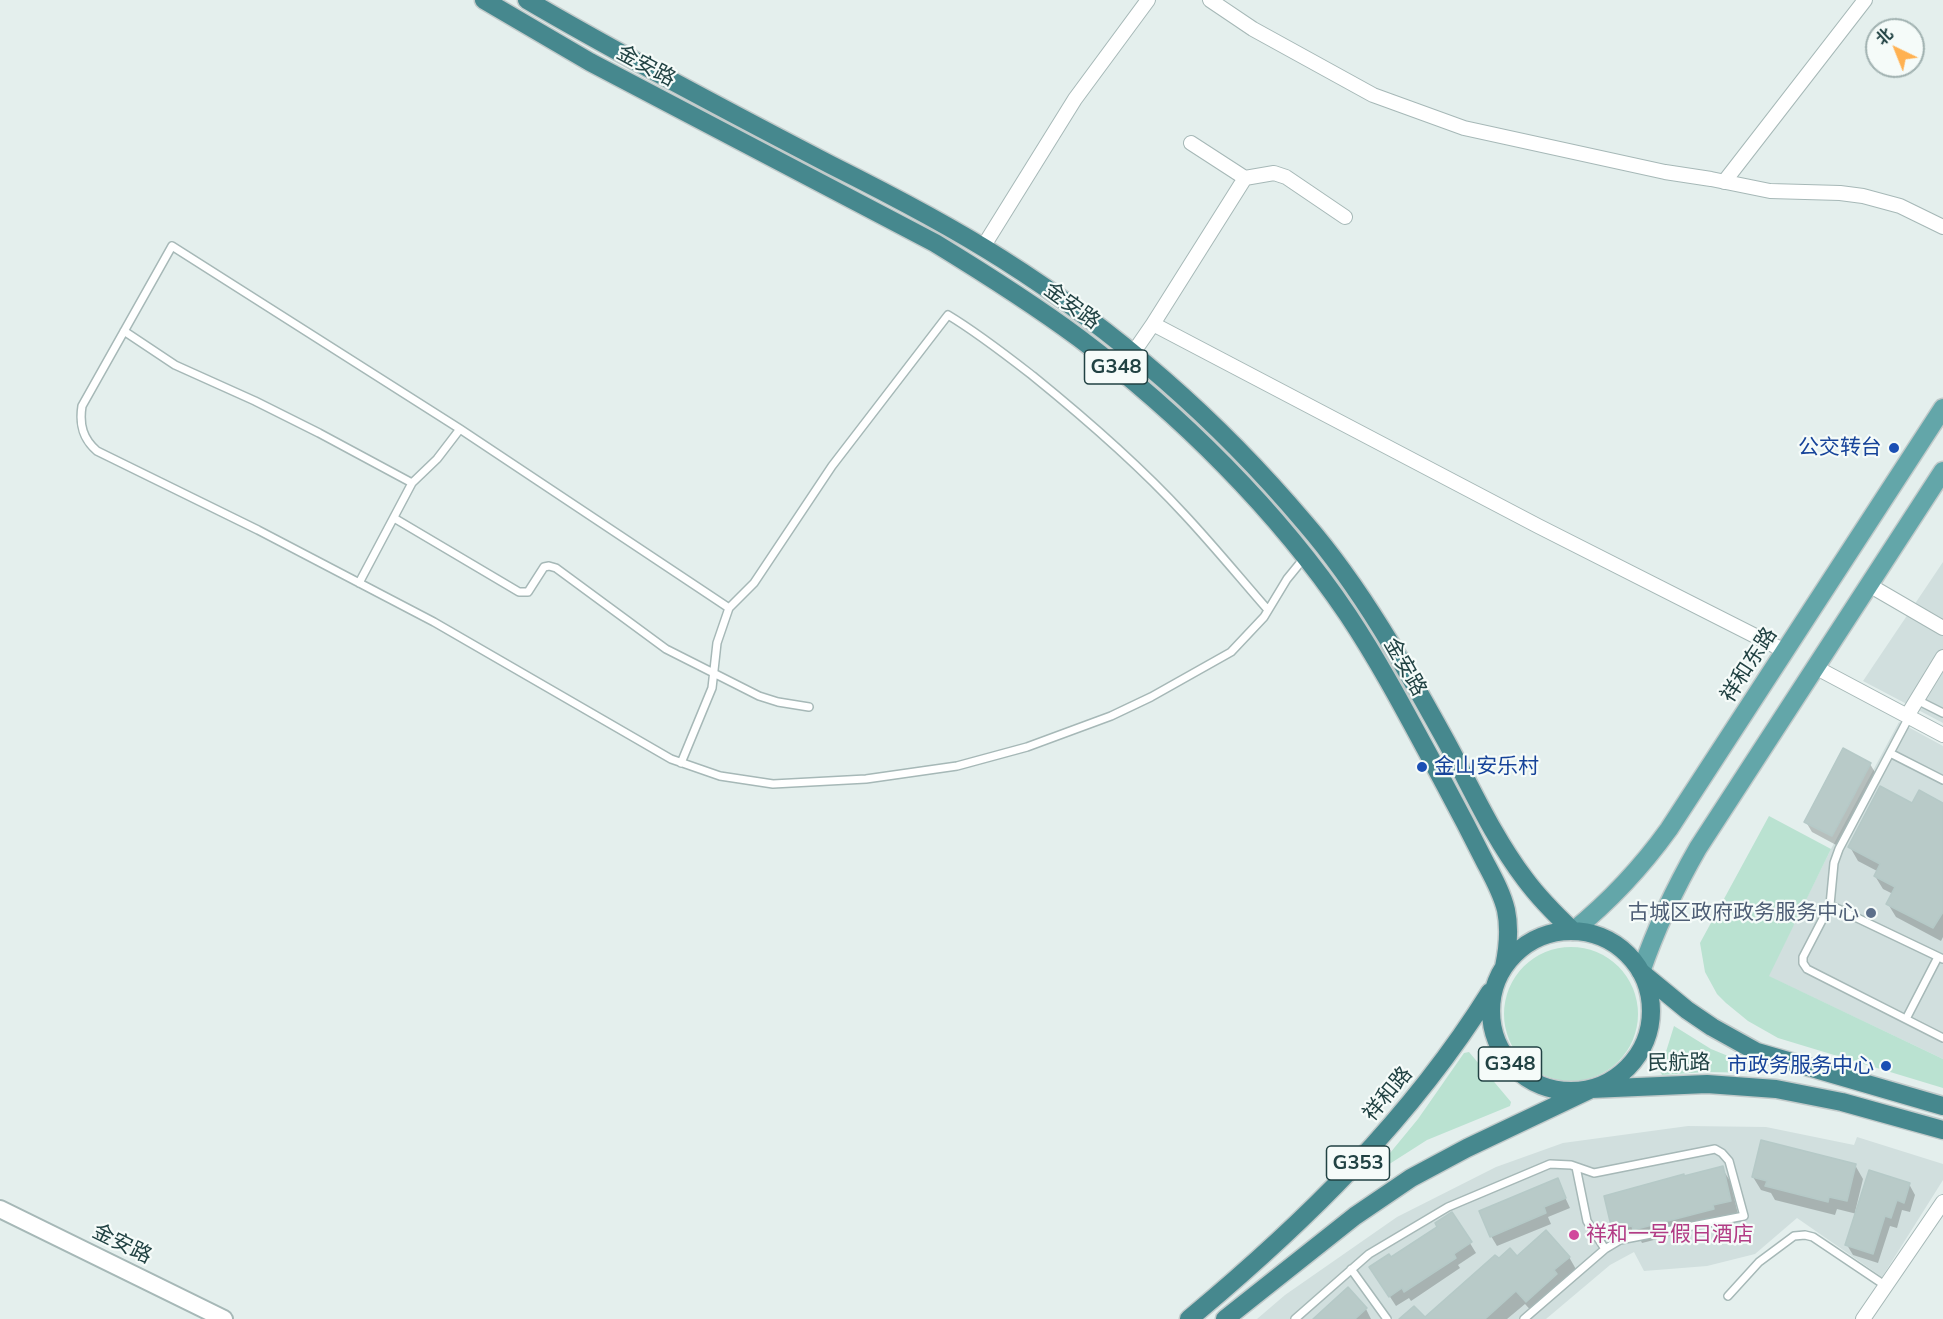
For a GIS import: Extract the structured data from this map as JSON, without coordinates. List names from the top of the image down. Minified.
{"streets":{"highway":["金安路","G348","民航路","祥和路","G353"],"main road":["祥和东路"]},"crossings":[["金安路","G348"],["金安路","祥和东路"],["金安路","民航路"],["金安路","祥和路"],["金安路","G353"],["G348","祥和东路"],["G348","民航路"],["G348","祥和路"],["G348","G353"],["祥和东路","民航路"],["祥和东路","祥和路"],["祥和东路","G353"],["民航路","祥和路"],["民航路","G353"],["祥和路","G353"]],"places":["公交转台","金山安乐村","古城区政府政务服务中心","市政务服务中心","祥和一号假日酒店"],"north":"top left"}
